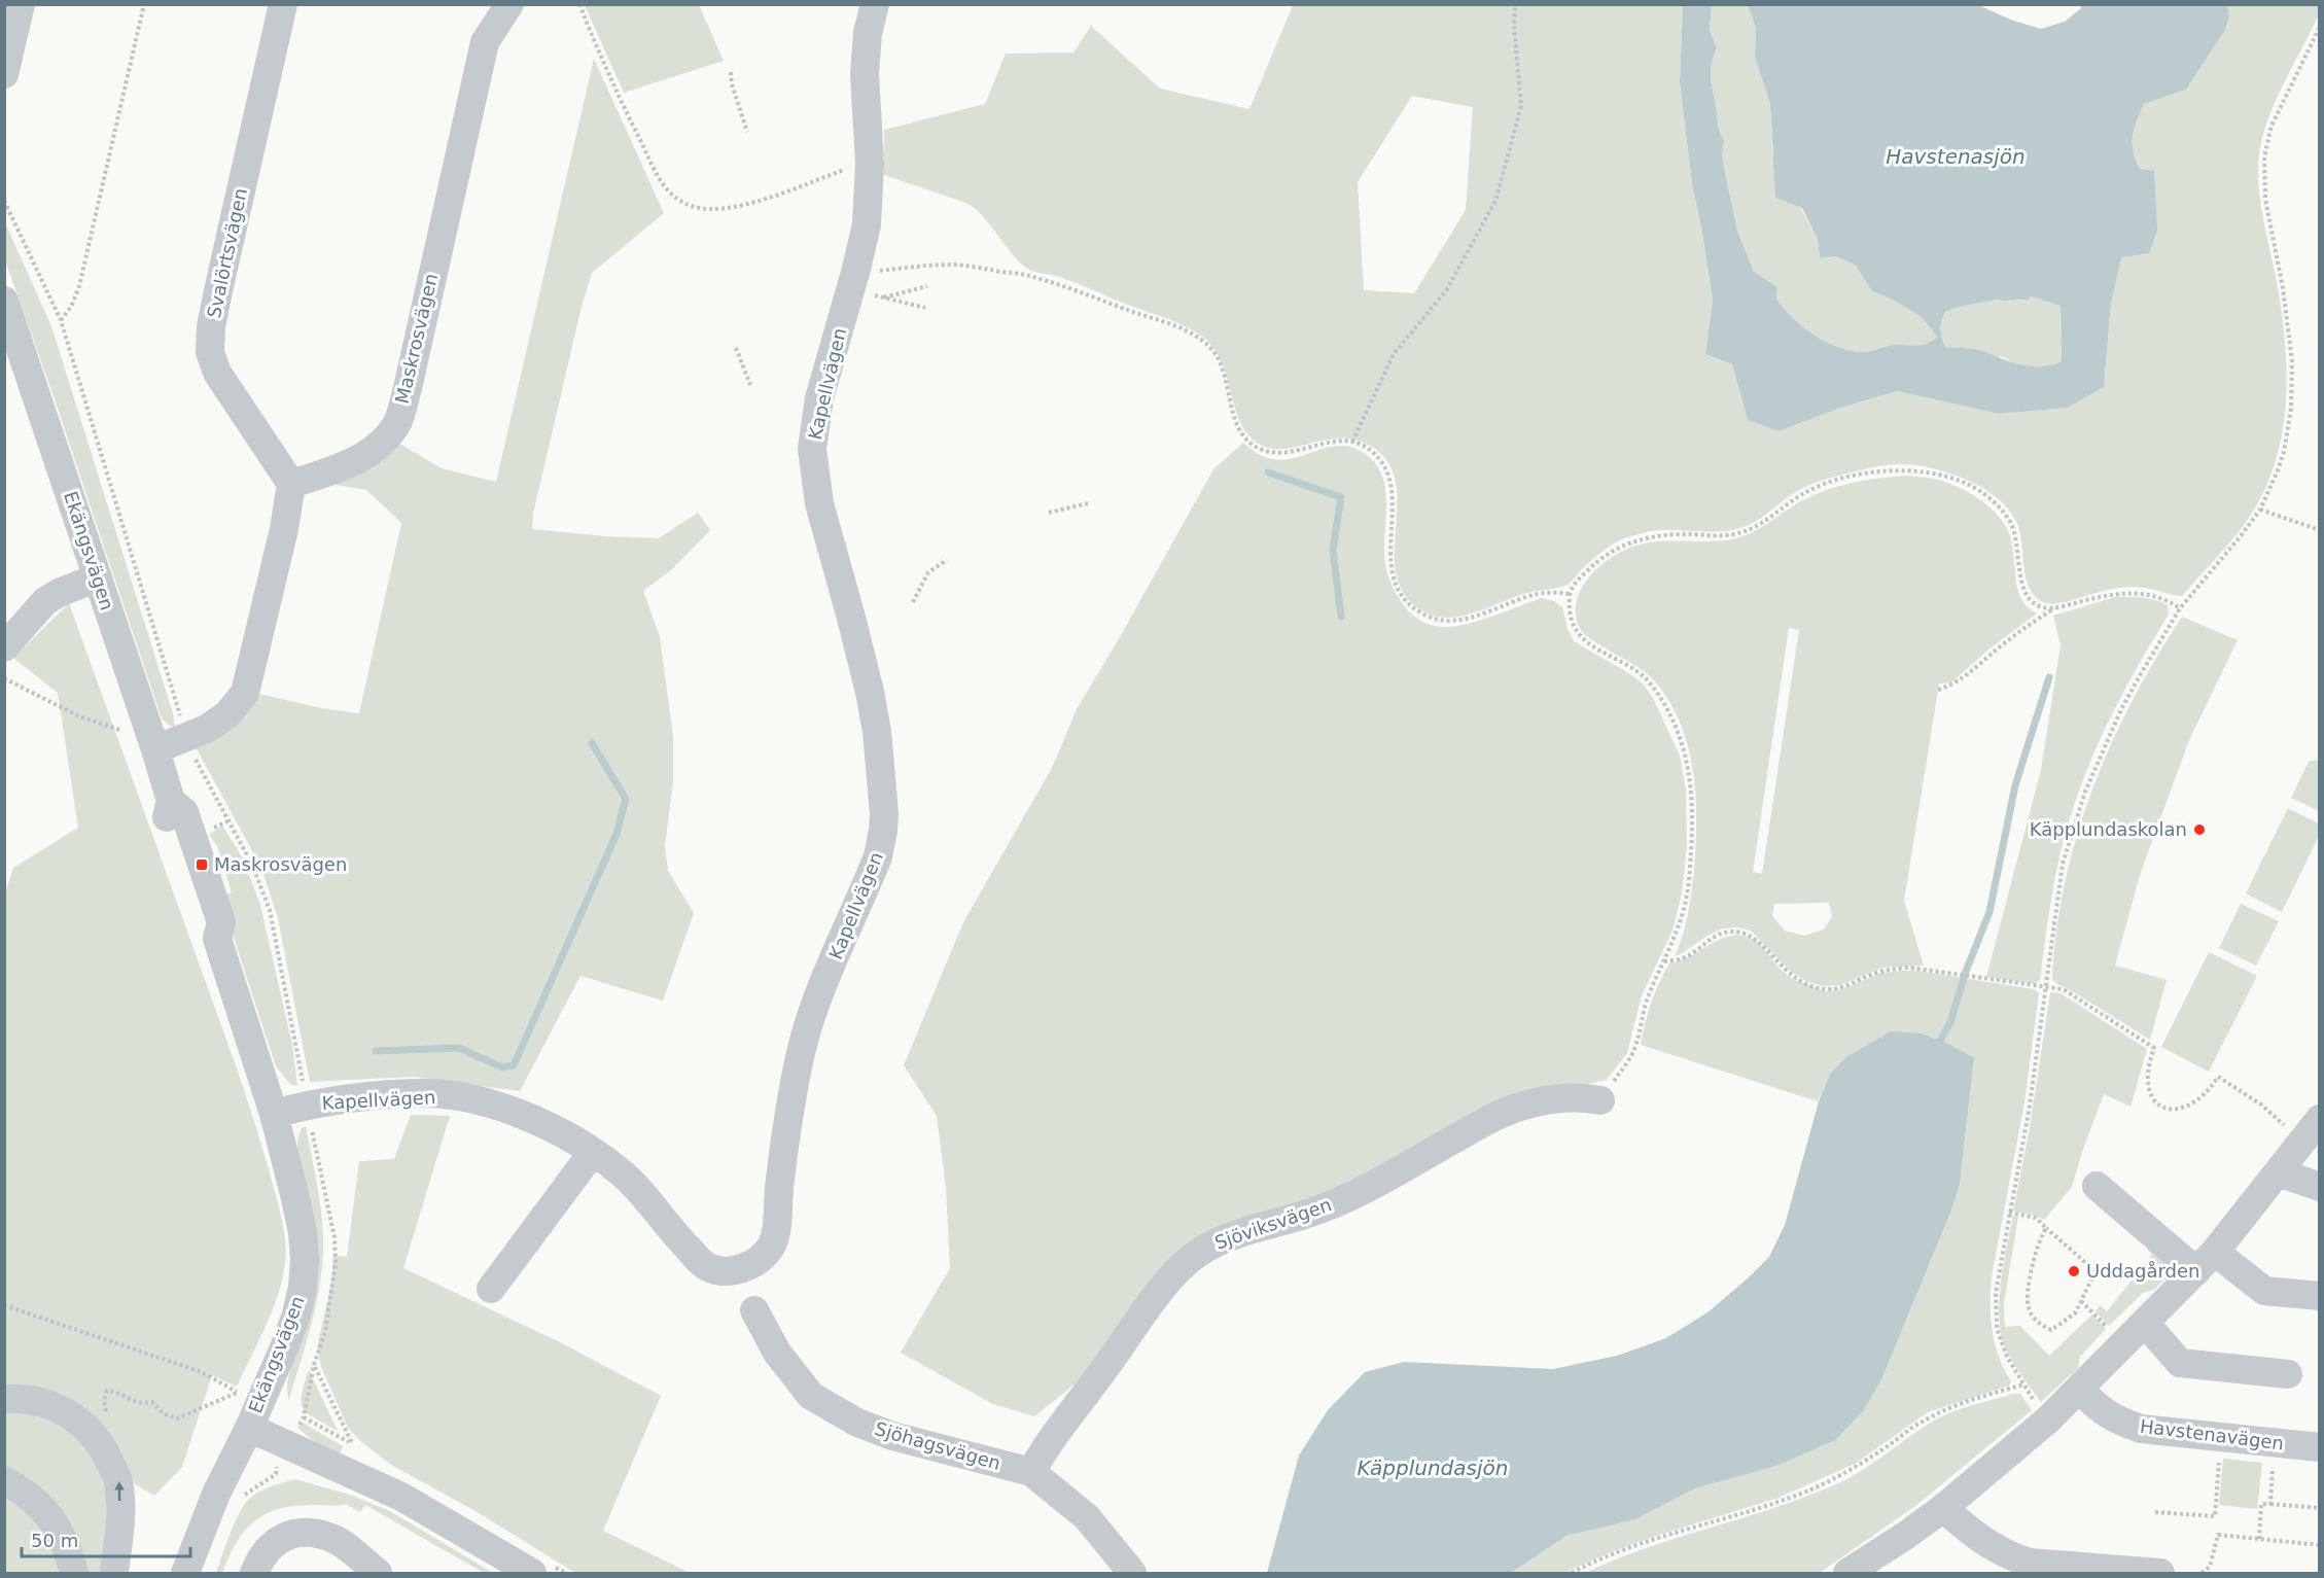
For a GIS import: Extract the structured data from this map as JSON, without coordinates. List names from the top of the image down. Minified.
{"streets":{"street":["Svalörtsvägen","Maskrosvägen","Kapellvägen","Ekängsvägen","Sjöviksvägen","Havstenavägen","Sjöhagsvägen"]},"crossings":[["Svalörtsvägen","Maskrosvägen"],["Kapellvägen","Ekängsvägen"],["Sjöviksvägen","Sjöhagsvägen"]],"water":["Havstenasjön","Käpplundasjön"],"places":{"other":["Käpplundaskolan","Uddagården"],"transit":["Maskrosvägen"]},"scale_bar":"50 m"}
